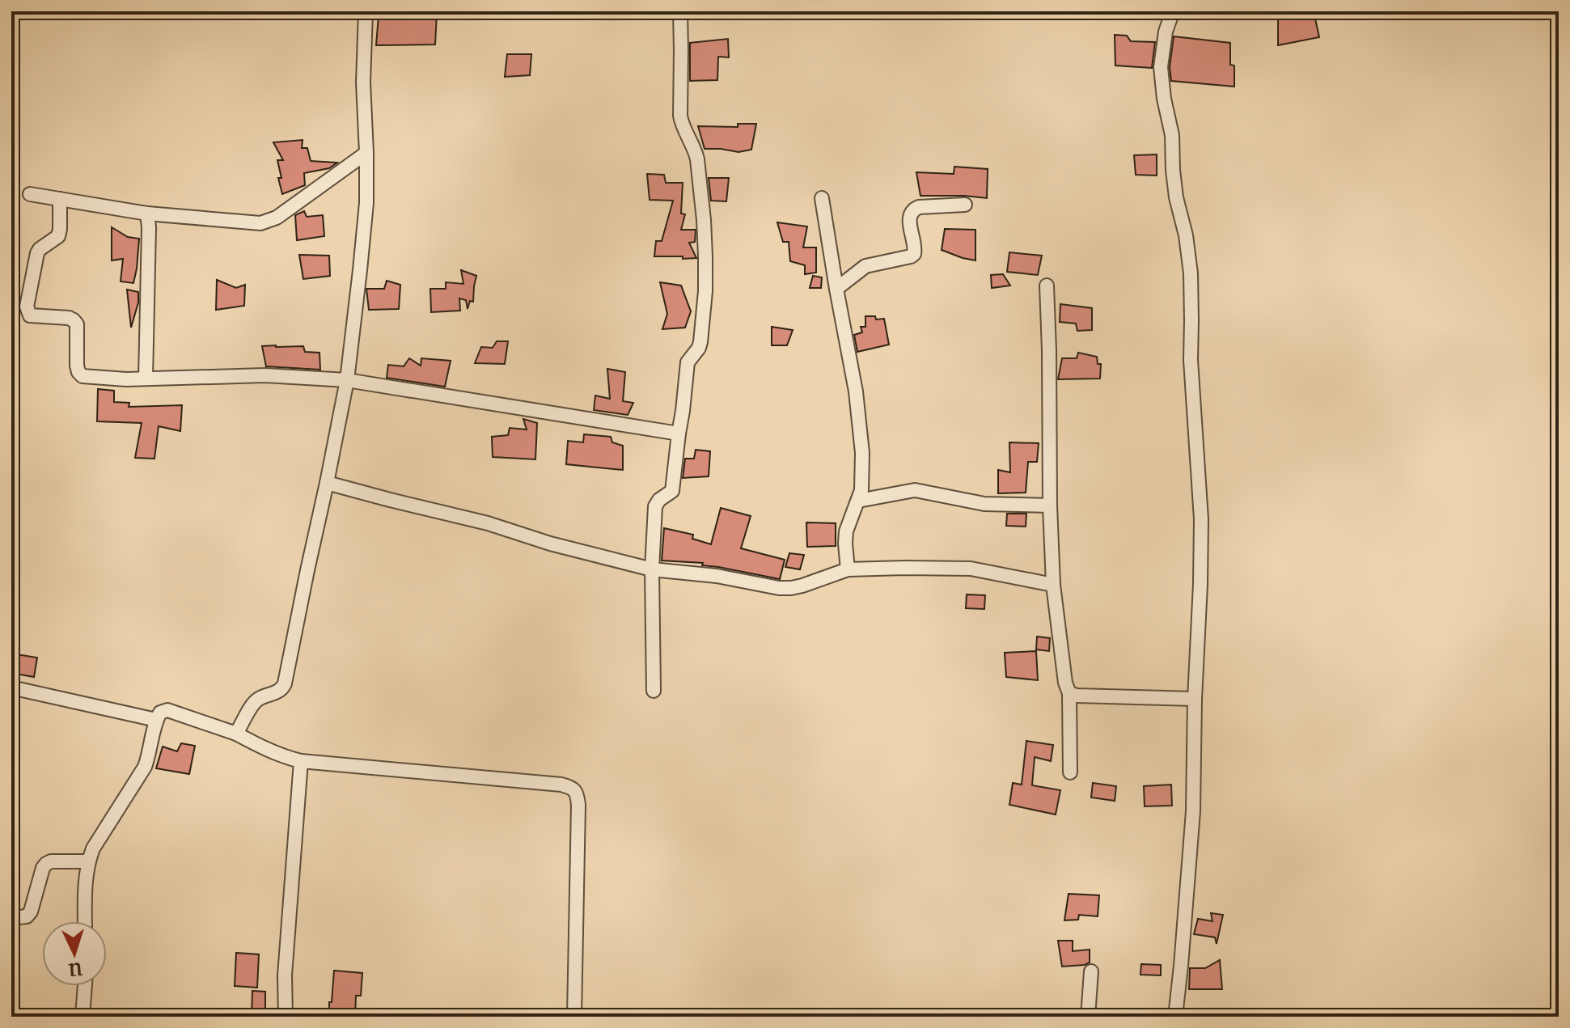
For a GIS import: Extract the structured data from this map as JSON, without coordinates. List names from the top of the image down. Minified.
{"north":"bottom"}
